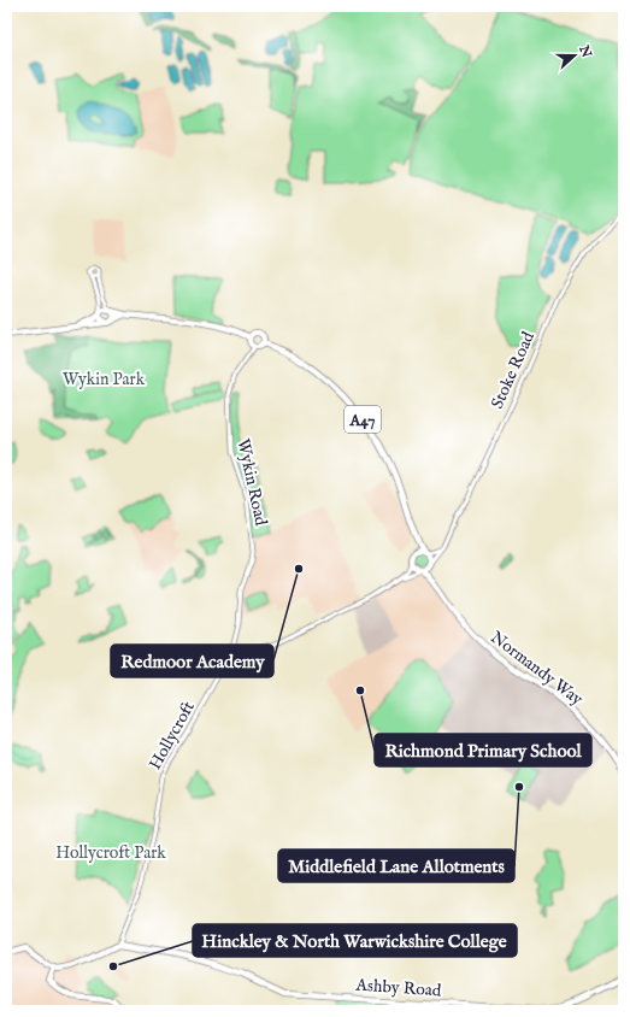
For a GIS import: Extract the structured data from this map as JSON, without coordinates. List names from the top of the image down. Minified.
{"streets":{"main road":["A47","Normandy Way","Ashby Road"],"street":["Stoke Road","Wykin Road","Hollycroft"]},"crossings":[["Stoke Road","A47"],["Stoke Road","Normandy Way"],["A47","Wykin Road"],["A47","Normandy Way"],["Wykin Road","Hollycroft"],["Hollycroft","Ashby Road"]],"parks":["Wykin Park","Hollycroft Park"],"places":["Redmoor Academy","Richmond Primary School","Middlefield Lane Allotments","Hinckley & North Warwickshire College"],"north":"right"}
